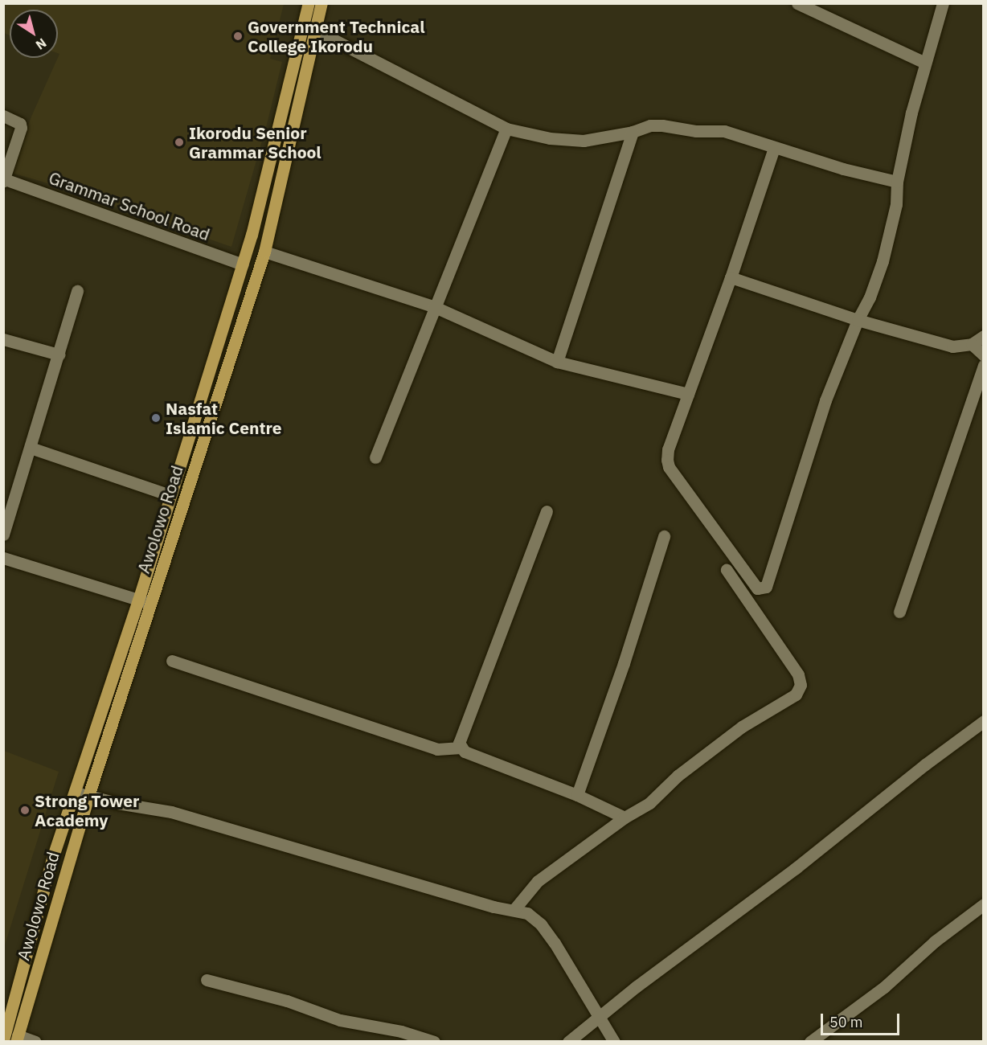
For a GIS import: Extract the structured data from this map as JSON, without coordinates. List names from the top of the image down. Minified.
{"streets":{"main road":["Awolowo Road"],"street":["Grammar School Road"]},"crossings":[["Grammar School Road","Awolowo Road"]],"places":["Government Technical College Ikorodu","Ikorodu Senior Grammar School","Nasfat Islamic Centre","Strong Tower Academy"],"scale_bar":"50 m","north":"bottom right"}
